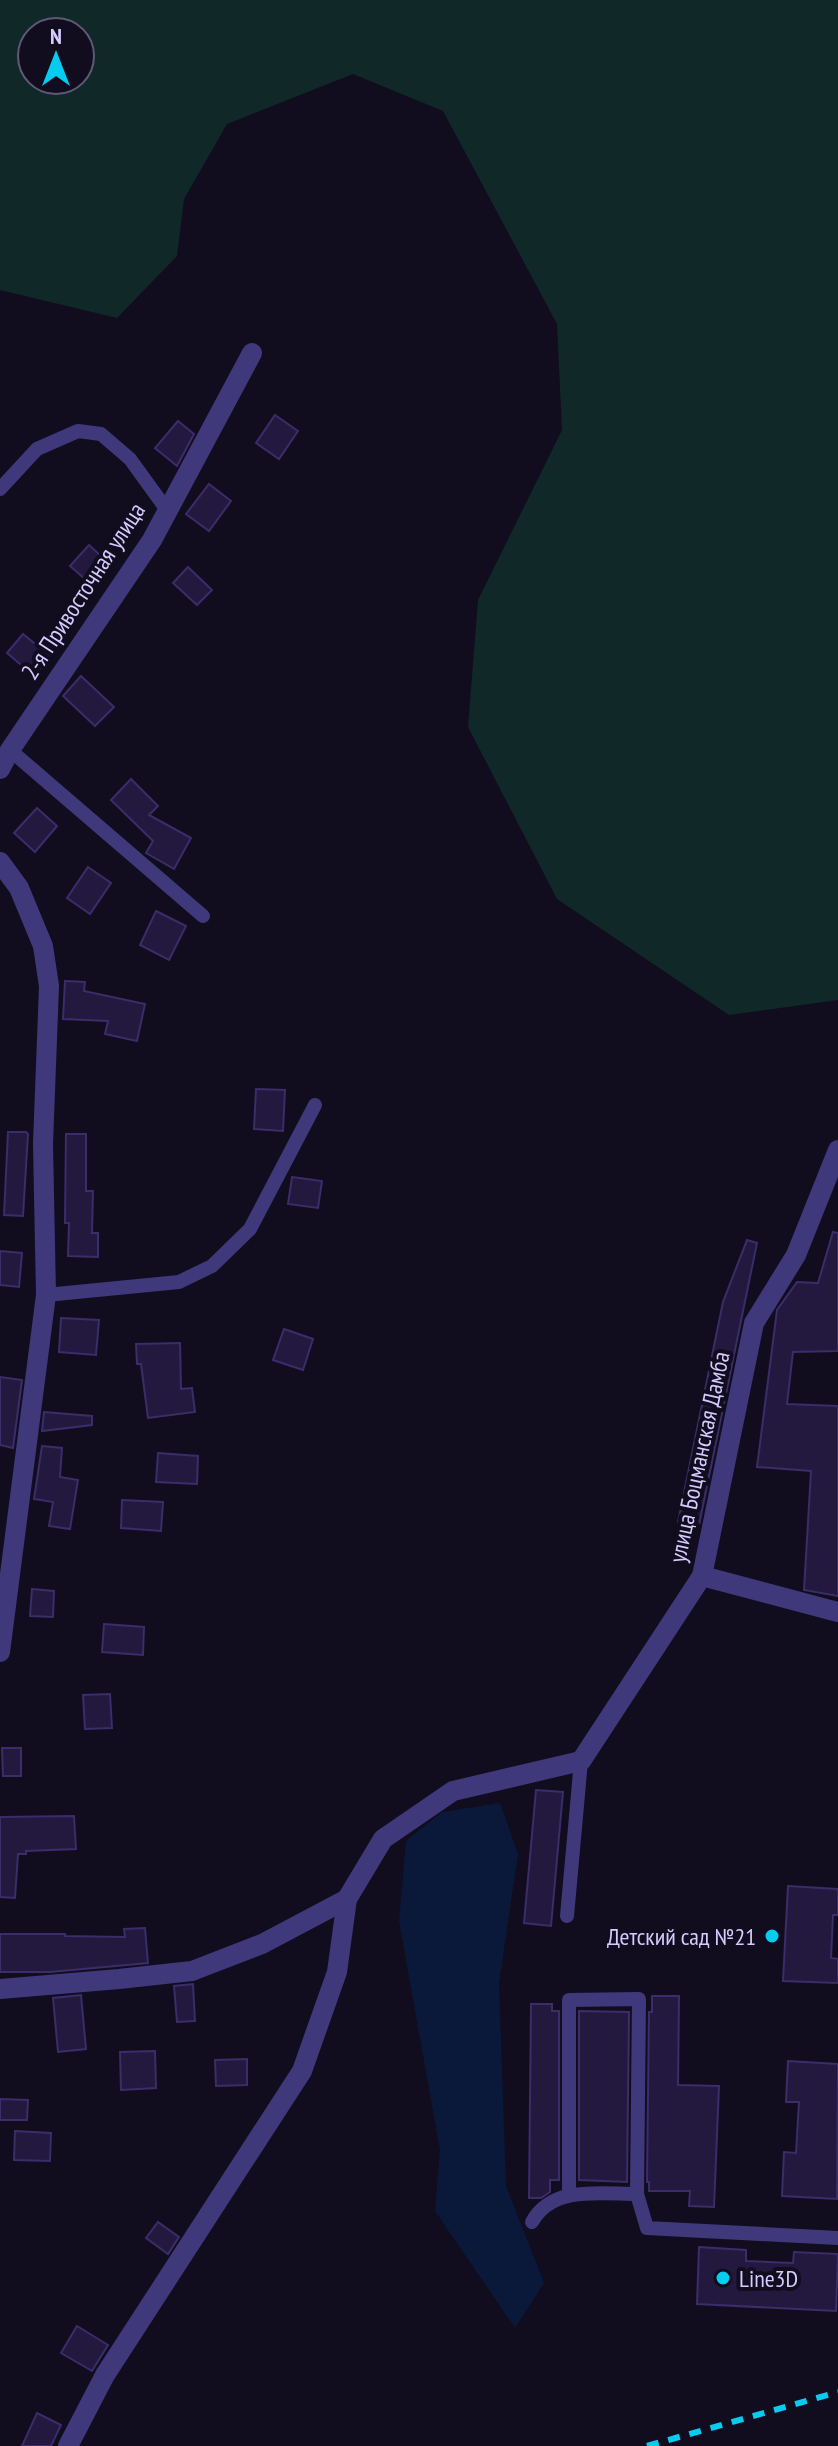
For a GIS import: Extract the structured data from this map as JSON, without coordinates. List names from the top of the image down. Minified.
{"streets":{"street":["2-я Привосточная улица","улица Боцманская Дамба"]},"places":["Детский сад №21","Line3D"],"north":"top"}
